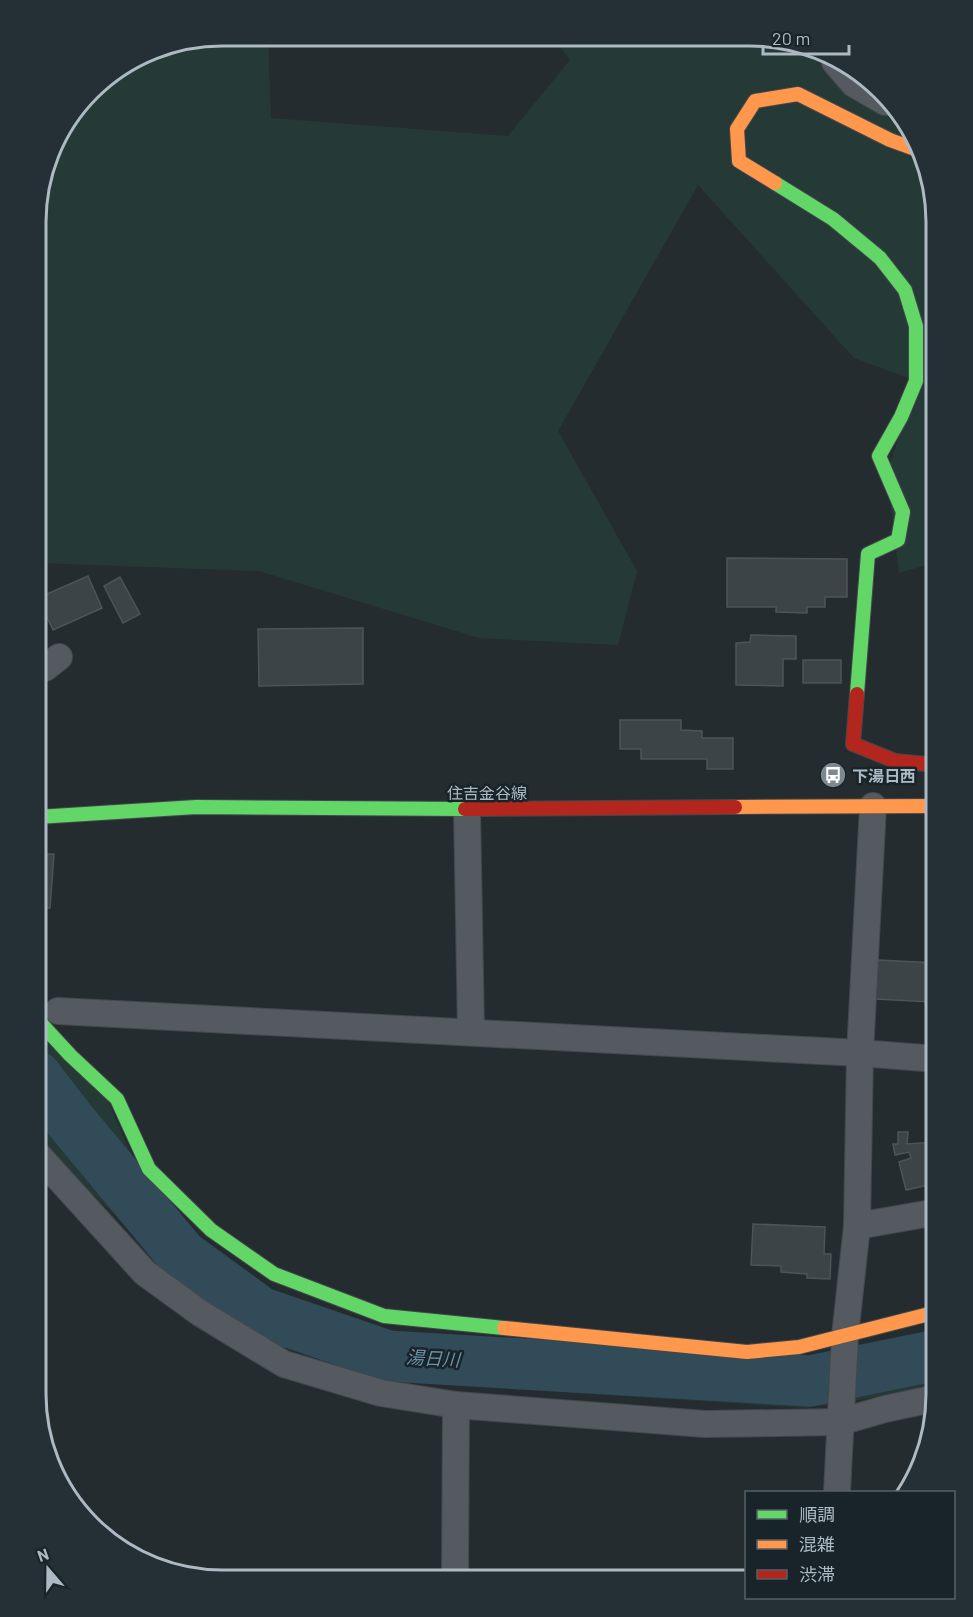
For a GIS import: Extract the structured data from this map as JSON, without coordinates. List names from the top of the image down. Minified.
{"streets":{"street":["住吉金谷線"]},"water":["湯日川"],"places":{"bus stop":["下湯日西"]},"legend":["順調","混雑","渋滞"],"scale_bar":"20 m","north":"top"}
